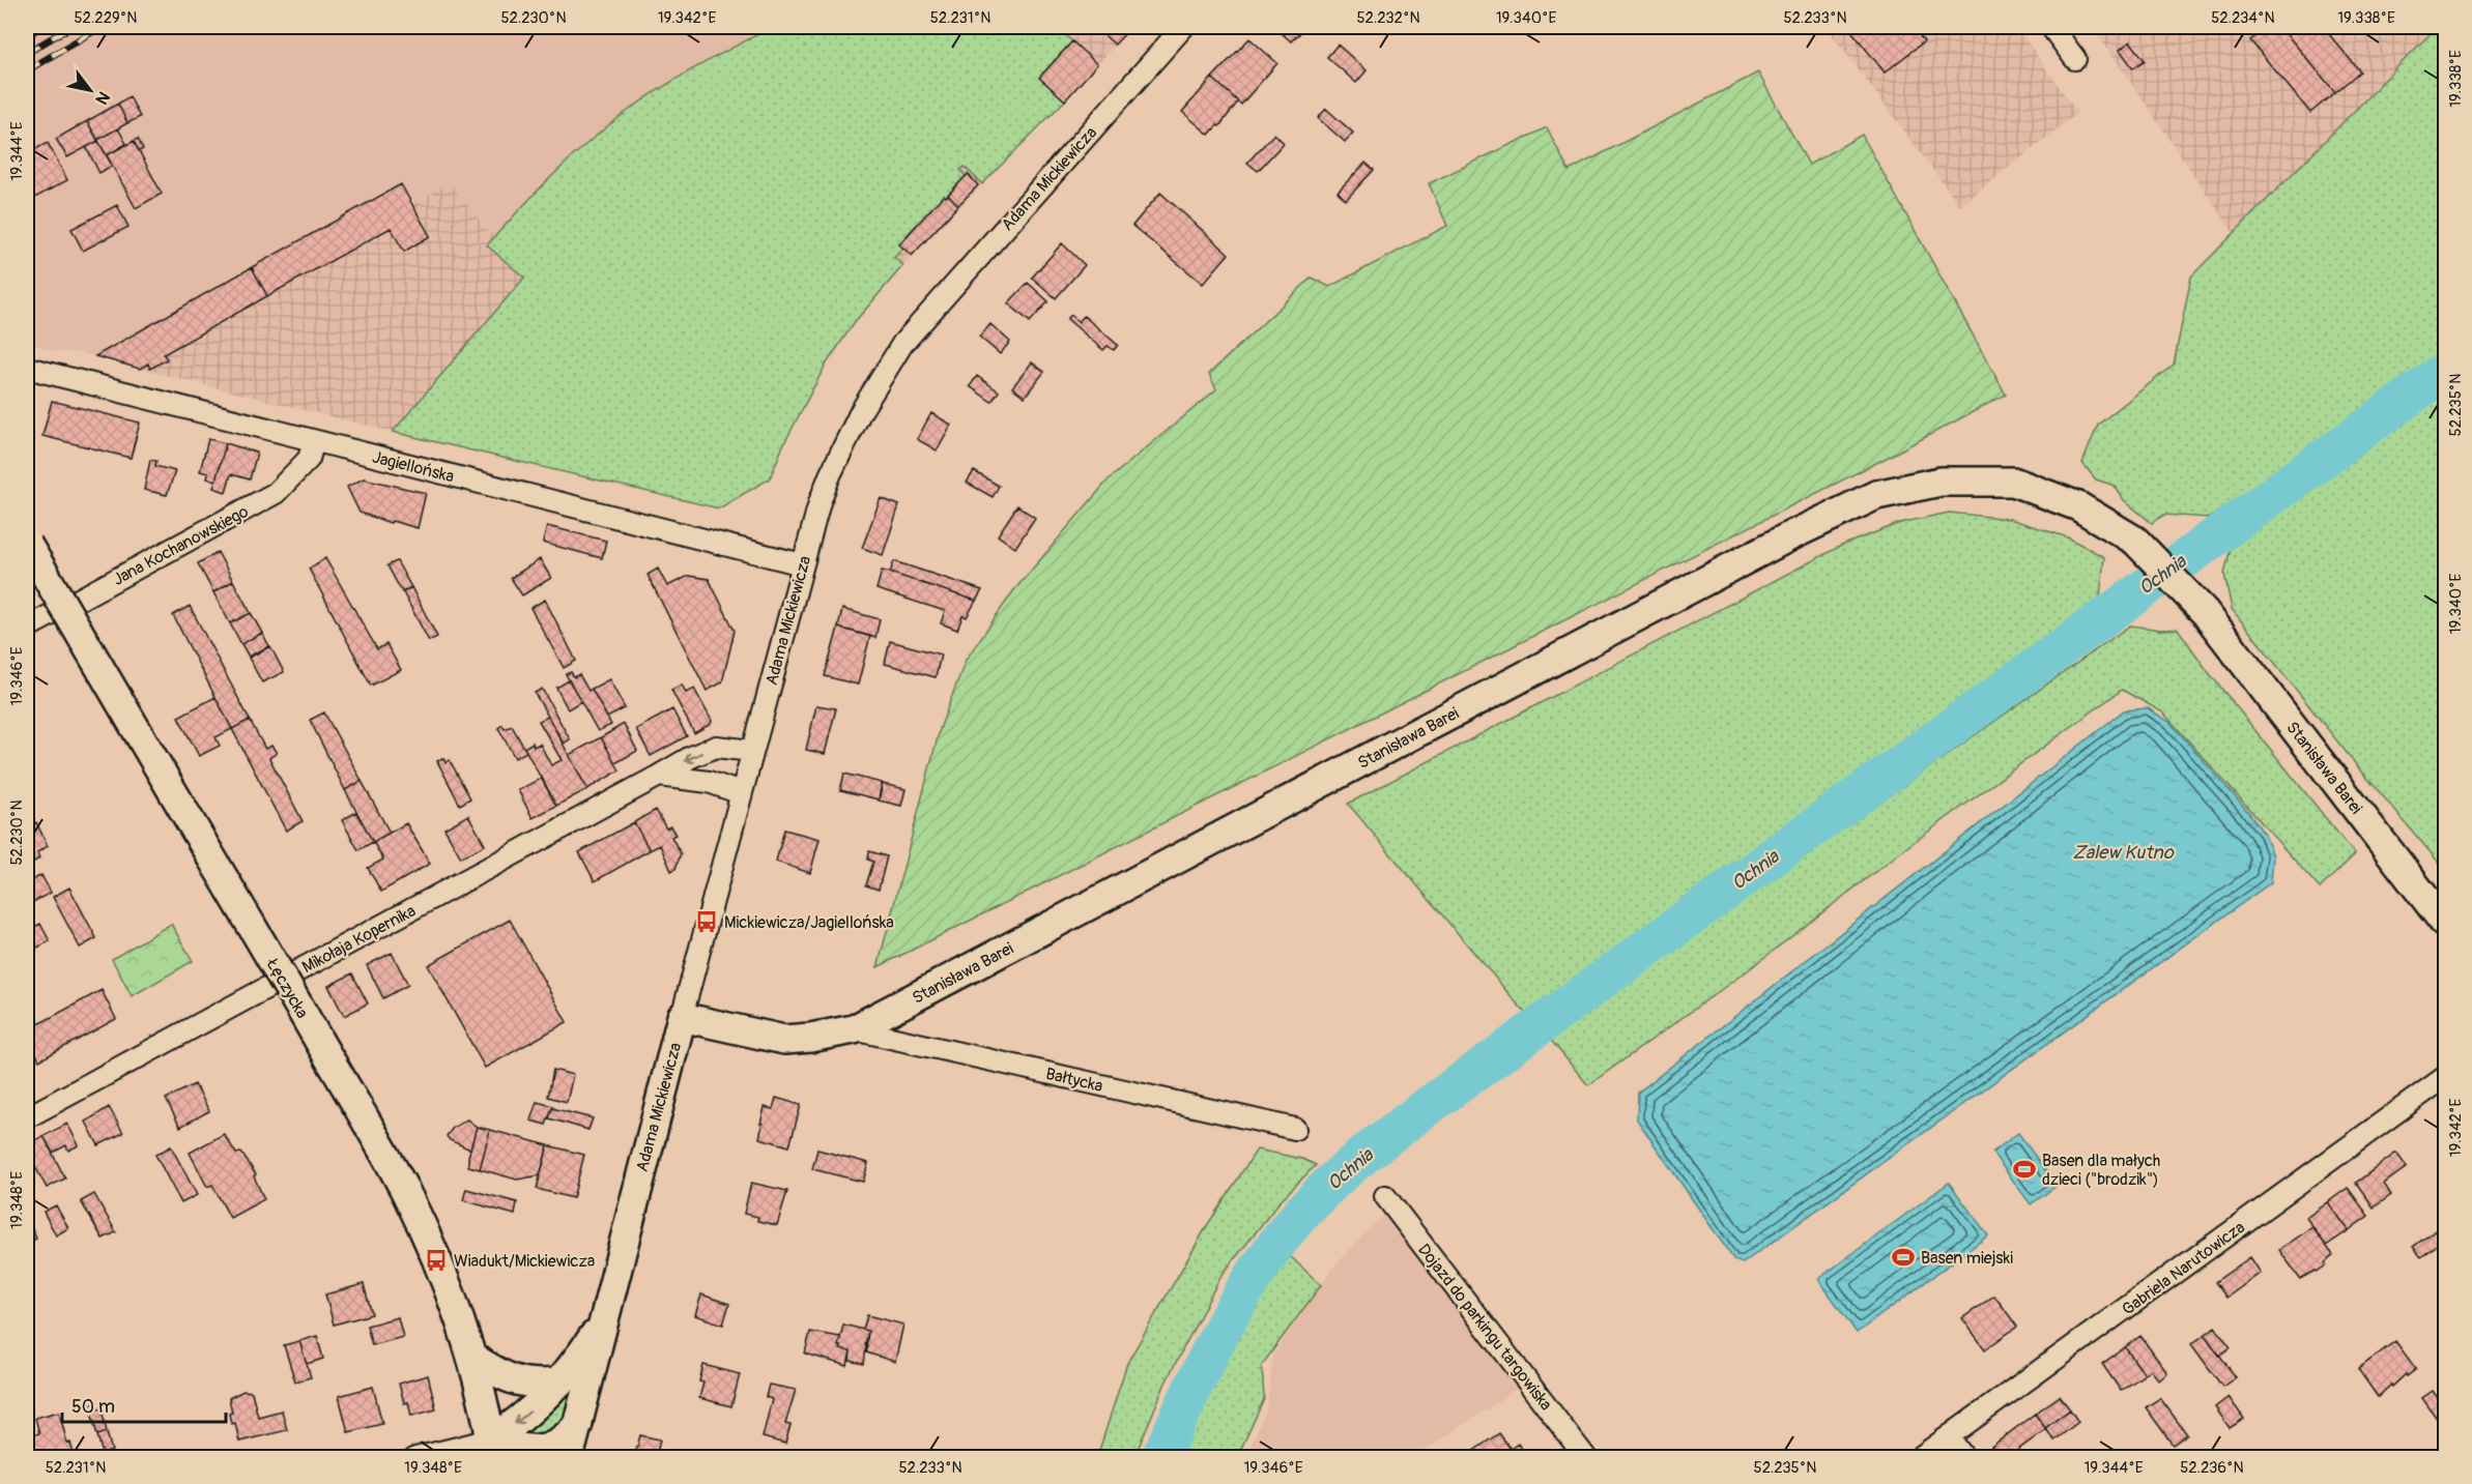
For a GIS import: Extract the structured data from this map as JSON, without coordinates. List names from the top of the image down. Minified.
{"streets":{"street":["Adama Mickiewicza","Jagiellońska","Jana Kochanowskiego","Stanisława Barei","Mikołaja Kopernika","Łęczycka","Bałtycka","Gabriela Narutowicza","Dojazd do parkingu targowiska"]},"crossings":[["Adama Mickiewicza","Jagiellońska"],["Adama Mickiewicza","Stanisława Barei"],["Adama Mickiewicza","Mikołaja Kopernika"],["Adama Mickiewicza","Łęczycka"],["Jagiellońska","Jana Kochanowskiego"],["Stanisława Barei","Bałtycka"]],"water":["Ochnia","Zalew Kutno"],"places":{"bus stop":["Mickiewicza/Jagiellońska","Wiadukt/Mickiewicza"],"sports":["Basen dla małych dzieci (\"brodzik\")","Basen miejski"]},"scale_bar":"50 m","north":"bottom right","coordinates":["52.229°N","52.230°N","19.342°E","52.231°N","52.232°N","19.340°E","52.233°N","52.234°N","19.338°E","19.344°E","52.235°N","19.346°E","19.348°E","52.236°N"]}
